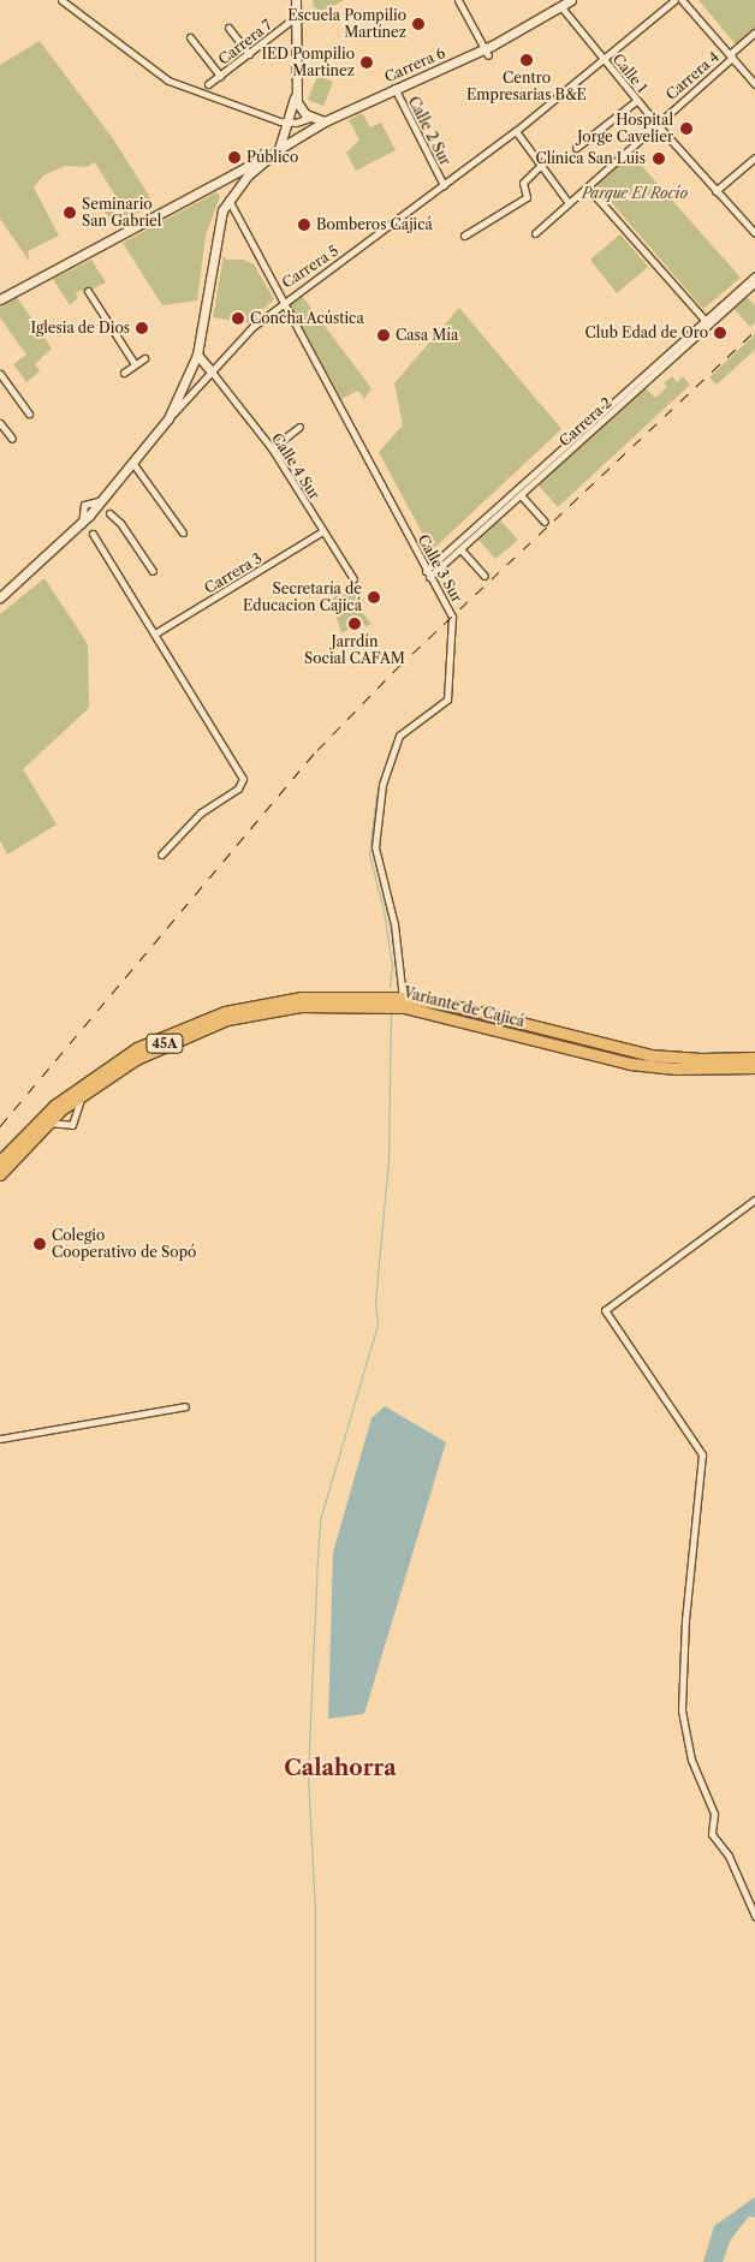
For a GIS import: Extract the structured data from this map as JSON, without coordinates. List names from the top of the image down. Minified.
{"streets":{"highway":["Variante de Cajicá","45A"],"main road":["Carrera 6","Carrera 5"],"street":["Carrera 7","Calle 1","Carrera 4","Calle 2 Sur","Carrera 2","Calle 4 Sur","Calle 3 Sur","Carrera 3"]},"crossings":[["Carrera 6","Calle 1"],["Carrera 6","Calle 2 Sur"],["Carrera 6","Carrera 5"],["Carrera 6","Calle 3 Sur"],["Calle 1","Carrera 4"],["Calle 1","Carrera 5"],["Calle 2 Sur","Carrera 5"],["Carrera 5","Calle 4 Sur"],["Carrera 5","Calle 3 Sur"],["Carrera 2","Calle 3 Sur"],["Calle 4 Sur","Carrera 3"],["Calle 3 Sur","Variante de Cajicá"]],"districts":["Calahorra"],"parks":["Parque El Rocío"],"places":["Escuela Pompilio Martínez","Centro Empresarias B&E","IED Pompilio Martinez","Hospital Jorge Cavelier","Público","Clínica San Luis","Seminario San Gabriel","Bomberos Cajicá","Concha Acústica","Iglesia de Dios","Club Edad de Oro","Casa Mía","Secretaría de Educacion Cajicá","Jarrdín Social CAFAM","Colegio Cooperativo de Sopó"]}
